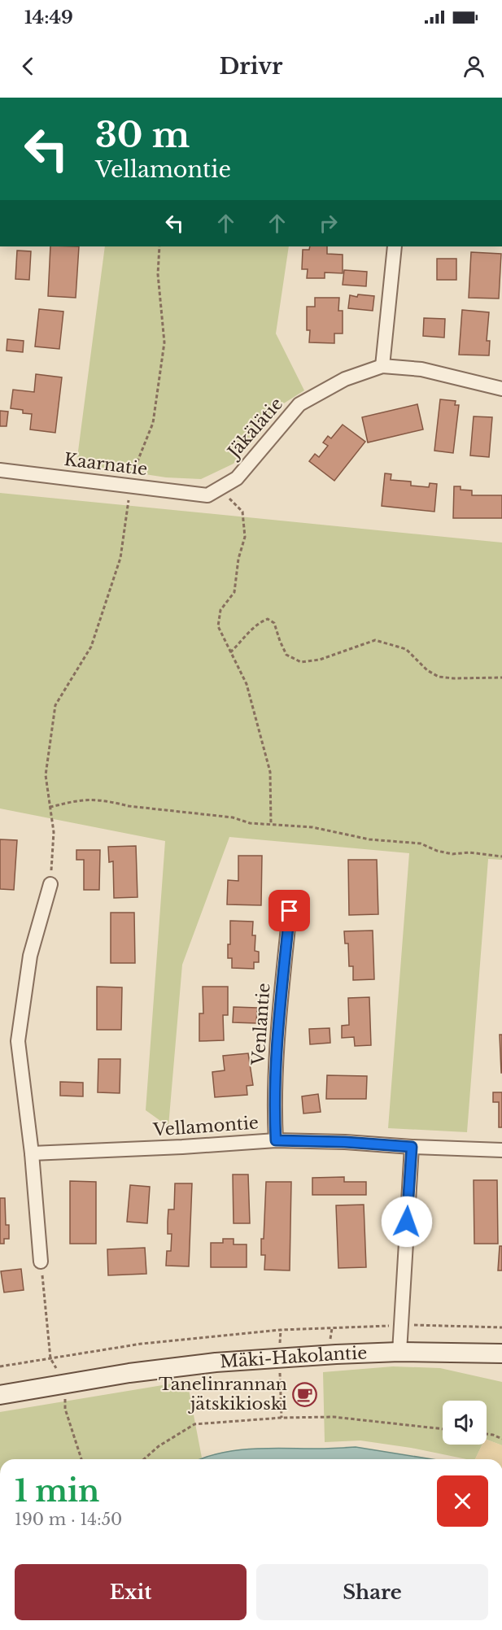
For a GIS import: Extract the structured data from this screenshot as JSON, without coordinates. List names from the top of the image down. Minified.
{"streets":{"street":["Jäkälätie","Kaarnatie","Venlantie","Vellamontie","Mäki-Hakolantie"]},"crossings":[["Jäkälätie","Kaarnatie"],["Venlantie","Vellamontie"]],"places":{"cafe":["Tanelinrannan jätskikioski"]},"page":{"status":"14:49","header":"Drivr","turn":["30 m","Vellamontie"],"heading":["1 min","190 m · 14:50"],"buttons":["Exit","Share"]}}
